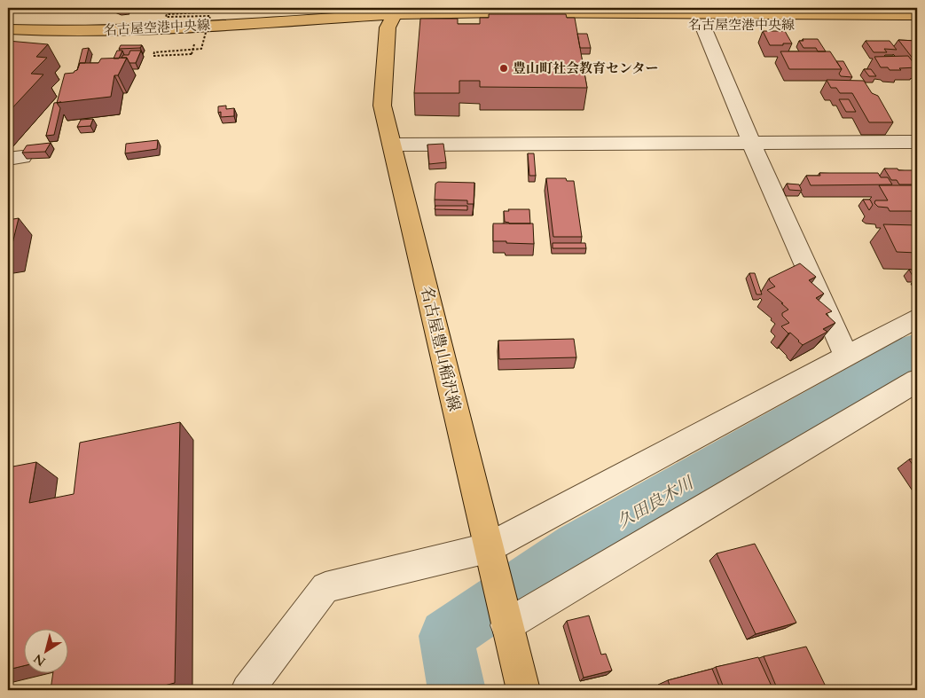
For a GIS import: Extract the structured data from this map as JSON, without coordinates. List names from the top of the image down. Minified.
{"streets":{"main road":["名古屋空港中央線","名古屋豊山稲沢線"]},"crossings":[["名古屋空港中央線","名古屋豊山稲沢線"]],"water":["久田良木川"],"places":["豊山町社会教育センター"],"north":"bottom left"}
